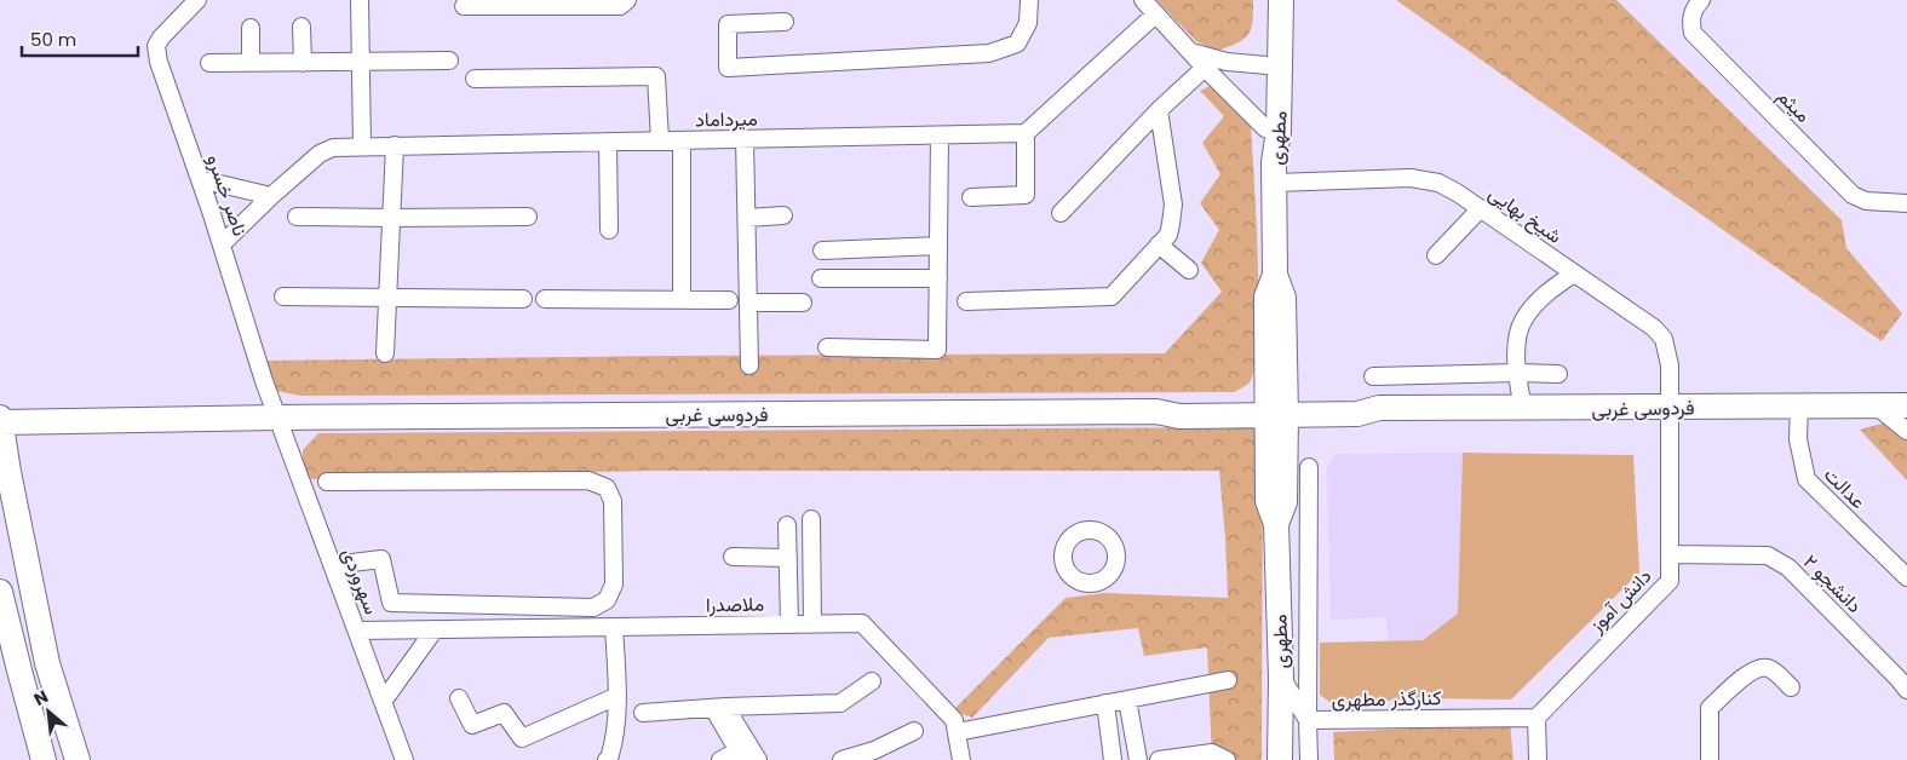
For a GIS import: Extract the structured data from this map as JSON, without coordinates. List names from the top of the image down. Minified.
{"streets":{"main road":["مطهری","فردوسی غربی"],"street":["میثم","میرداماد","ناصر خسرو","شیخ بهایی","عدالت","سهروردی","دانشجو ۲","دانش آموز","ملاصدرا","کنارگذر مطهری"]},"crossings":[["میرداماد","ناصر خسرو"],["مطهری","شیخ بهایی"],["مطهری","فردوسی غربی"],["ناصر خسرو","فردوسی غربی"],["ناصر خسرو","سهروردی"],["شیخ بهایی","فردوسی غربی"],["شیخ بهایی","دانش آموز"],["فردوسی غربی","عدالت"],["فردوسی غربی","سهروردی"],["فردوسی غربی","دانش آموز"],["سهروردی","ملاصدرا"],["دانشجو ۲","دانش آموز"],["دانش آموز","کنارگذر مطهری"]],"scale_bar":"50 m","north":"top left"}
